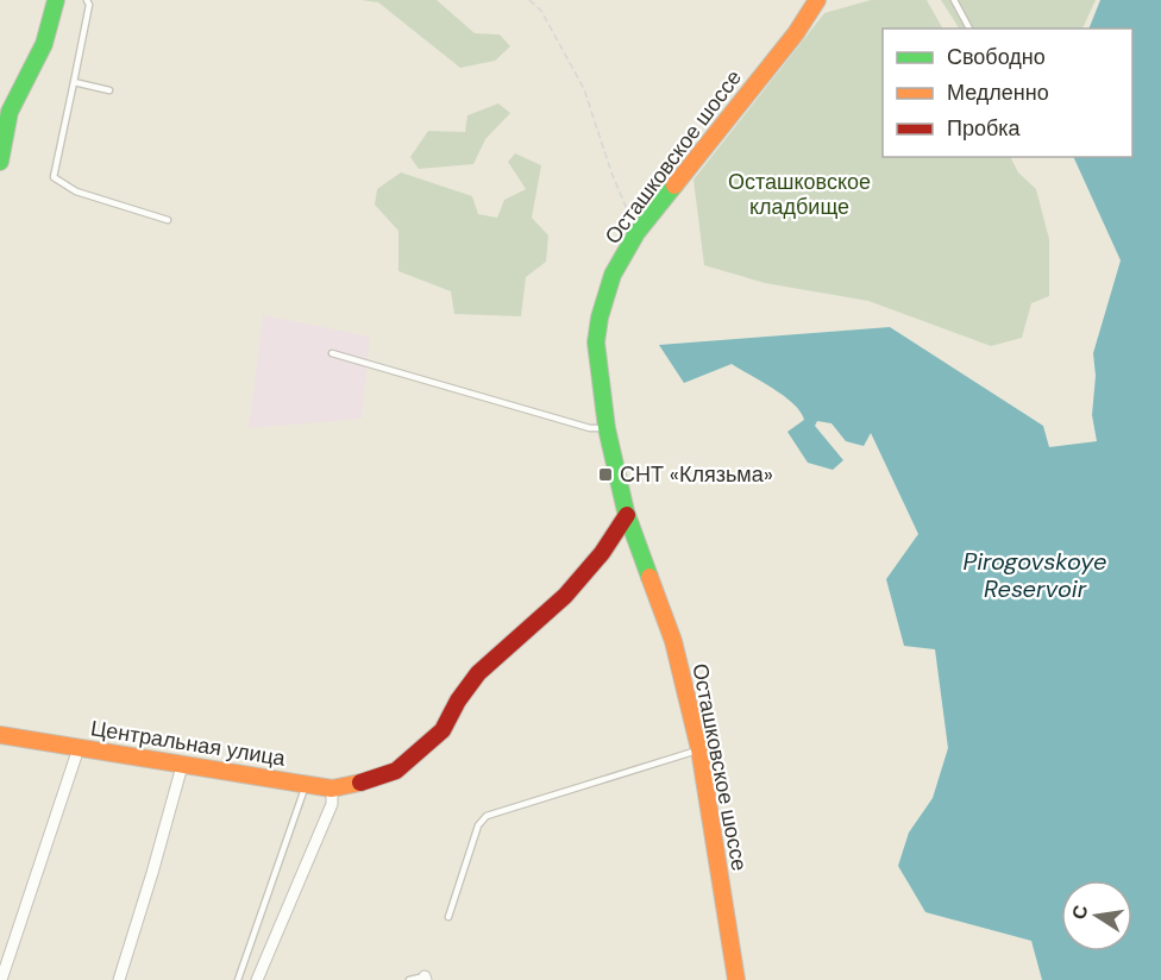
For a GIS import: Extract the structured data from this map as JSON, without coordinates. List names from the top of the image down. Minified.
{"streets":{"street":["Осташковское шоссе","Центральная улица"]},"crossings":[["Осташковское шоссе","Центральная улица"]],"water":["Pirogovskoye Reservoir"],"parks":["Осташковское кладбище"],"places":{"transit":["СНТ «Клязьма»"]},"legend":["Свободно","Медленно","Пробка"],"north":"left"}
